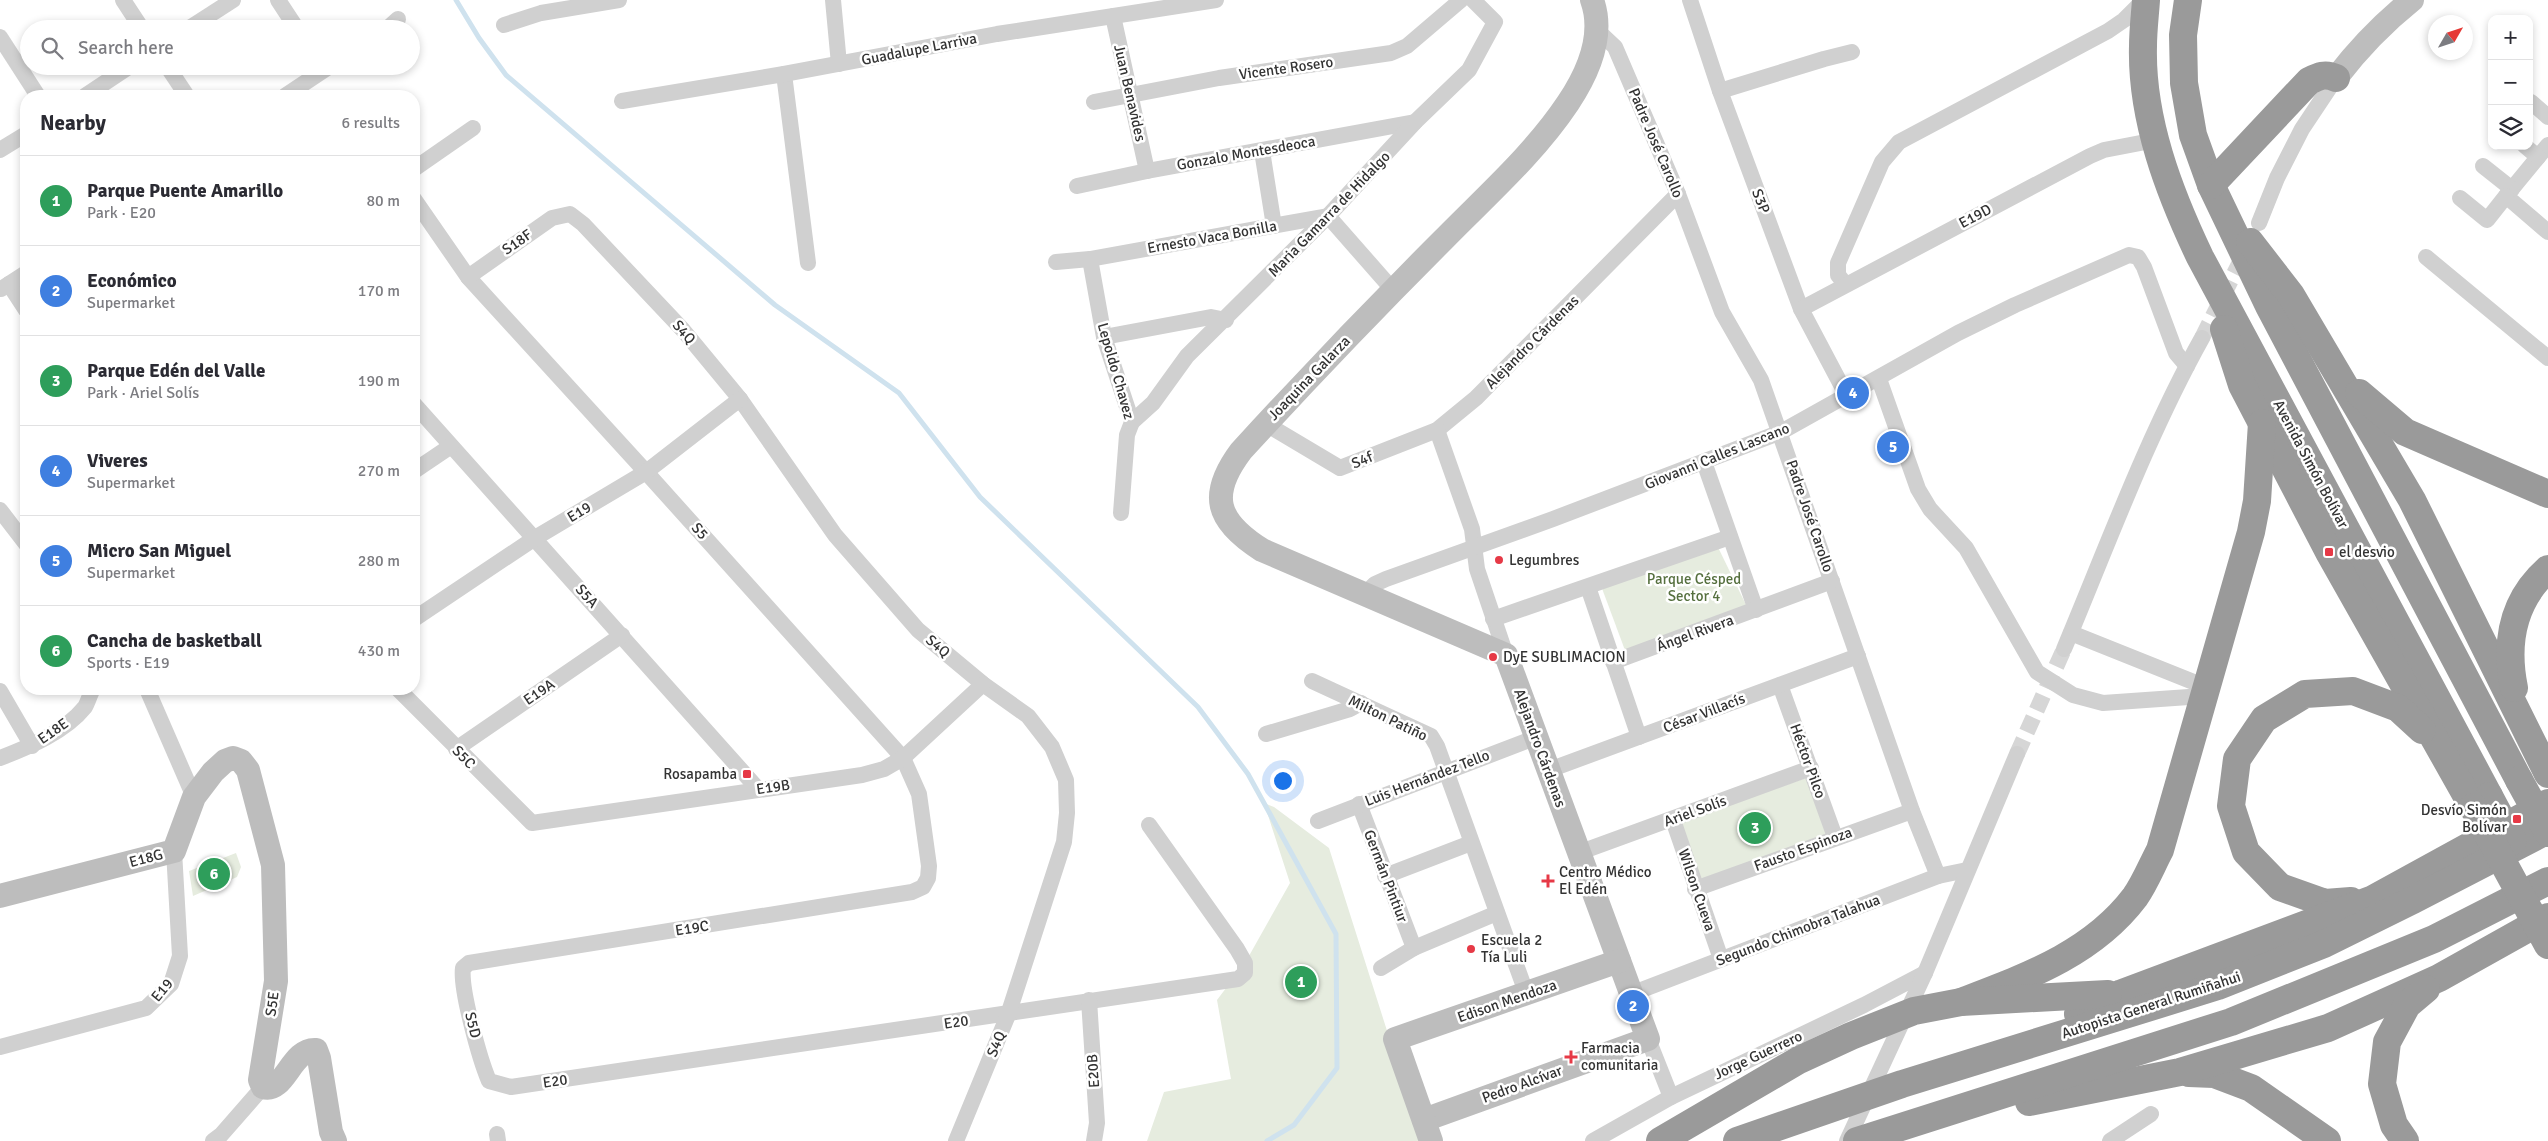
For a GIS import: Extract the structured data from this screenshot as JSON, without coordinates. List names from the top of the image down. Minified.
{"streets":{"highway":["Avenida Simón Bolívar","Autopista General Rumiñahui"],"street":["Guadalupe Larriva","Vicente Rosero","Juan Benavides","Padre José Carollo","Gonzalo Montesdeoca","S3P","Maria Gamarra de Hidalgo","E19D","Ernesto Vaca Bonilla","S18F","S4Q","Alejandro Cárdenas","Lepoldo Chavez","Joaquina Galarza","Giovanni Calles Lascano","S4f","E19","S5","S5A","Ángel Rivera","E19A","César Villacís","Milton Patiño","E18E","S5C","Héctor Pilco","Luis Hernández Tello","E19B","Ariel Solís","Fausto Espinoza","E18G","Germán Pintiur","Wilson Cueva","E19C","Segundo Chimobra Talahua","Edison Mendoza","S5E","E20","S5D","Jorge Guerrero","E20B","Pedro Alcívar"]},"crossings":[["Guadalupe Larriva","Juan Benavides"],["Vicente Rosero","Juan Benavides"],["Juan Benavides","Gonzalo Montesdeoca"],["Padre José Carollo","Alejandro Cárdenas"],["Padre José Carollo","Joaquina Galarza"],["Padre José Carollo","Giovanni Calles Lascano"],["Padre José Carollo","Ángel Rivera"],["Padre José Carollo","César Villacís"],["Padre José Carollo","Fausto Espinoza"],["Padre José Carollo","Segundo Chimobra Talahua"],["Gonzalo Montesdeoca","Maria Gamarra de Hidalgo"],["S3P","E19D"],["S3P","Giovanni Calles Lascano"],["Maria Gamarra de Hidalgo","Ernesto Vaca Bonilla"],["Maria Gamarra de Hidalgo","Lepoldo Chavez"],["E19D","Avenida Simón Bolívar"],["Ernesto Vaca Bonilla","Lepoldo Chavez"],["S18F","S4Q"],["S18F","S5"],["S4Q","E19"],["S4Q","E19B"],["S4Q","E20"],["Alejandro Cárdenas","Joaquina Galarza"],["Alejandro Cárdenas","Giovanni Calles Lascano"],["Alejandro Cárdenas","S4f"],["Alejandro Cárdenas","César Villacís"],["Alejandro Cárdenas","Luis Hernández Tello"],["Alejandro Cárdenas","Ariel Solís"],["Alejandro Cárdenas","Segundo Chimobra Talahua"],["Alejandro Cárdenas","Edison Mendoza"],["Alejandro Cárdenas","Jorge Guerrero"],["Alejandro Cárdenas","Pedro Alcívar"],["Joaquina Galarza","Giovanni Calles Lascano"],["Joaquina Galarza","S4f"],["E19","S5"],["E19","S5A"],["E19","E18G"],["S5","E19B"],["S5","E19C"],["S5A","E19A"],["S5A","E19B"],["E19A","S5C"],["César Villacís","Héctor Pilco"],["Milton Patiño","Luis Hernández Tello"],["Milton Patiño","Edison Mendoza"],["S5C","E19B"],["Héctor Pilco","Ariel Solís"],["Héctor Pilco","Fausto Espinoza"],["Luis Hernández Tello","Germán Pintiur"],["Ariel Solís","Wilson Cueva"],["Fausto Espinoza","Wilson Cueva"],["E18G","S5E"],["Wilson Cueva","Segundo Chimobra Talahua"],["E19C","S5D"],["Edison Mendoza","Pedro Alcívar"],["E20","S5D"],["E20","E20B"]],"parks":["Parque Césped Sector 4"],"places":{"transit":["el desvio","Rosapamba","Desvío Simón Bolívar"],"other":["Legumbres","DyE SUBLIMACION","Escuela 2 Tía Luli"],"health":["Centro Médico El Edén","Farmacia comunitaria"]},"north":"top right","page":{"map_buttons":["+","−"],"search":"Search here","heading":["Nearby","6 results"],"list":[{"mark":"1","name":"Parque Puente Amarillo","note":"Park · E20","value":"80 m"},{"mark":"2","name":"Económico","note":"Supermarket","value":"170 m"},{"mark":"3","name":"Parque Edén del Valle","note":"Park · Ariel Solís","value":"190 m"},{"mark":"4","name":"Viveres","note":"Supermarket","value":"270 m"},{"mark":"5","name":"Micro San Miguel","note":"Supermarket","value":"280 m"},{"mark":"6","name":"Cancha de basketball","note":"Sports · E19","value":"430 m"}],"pins":["4","5","3","6","1","2"]}}
